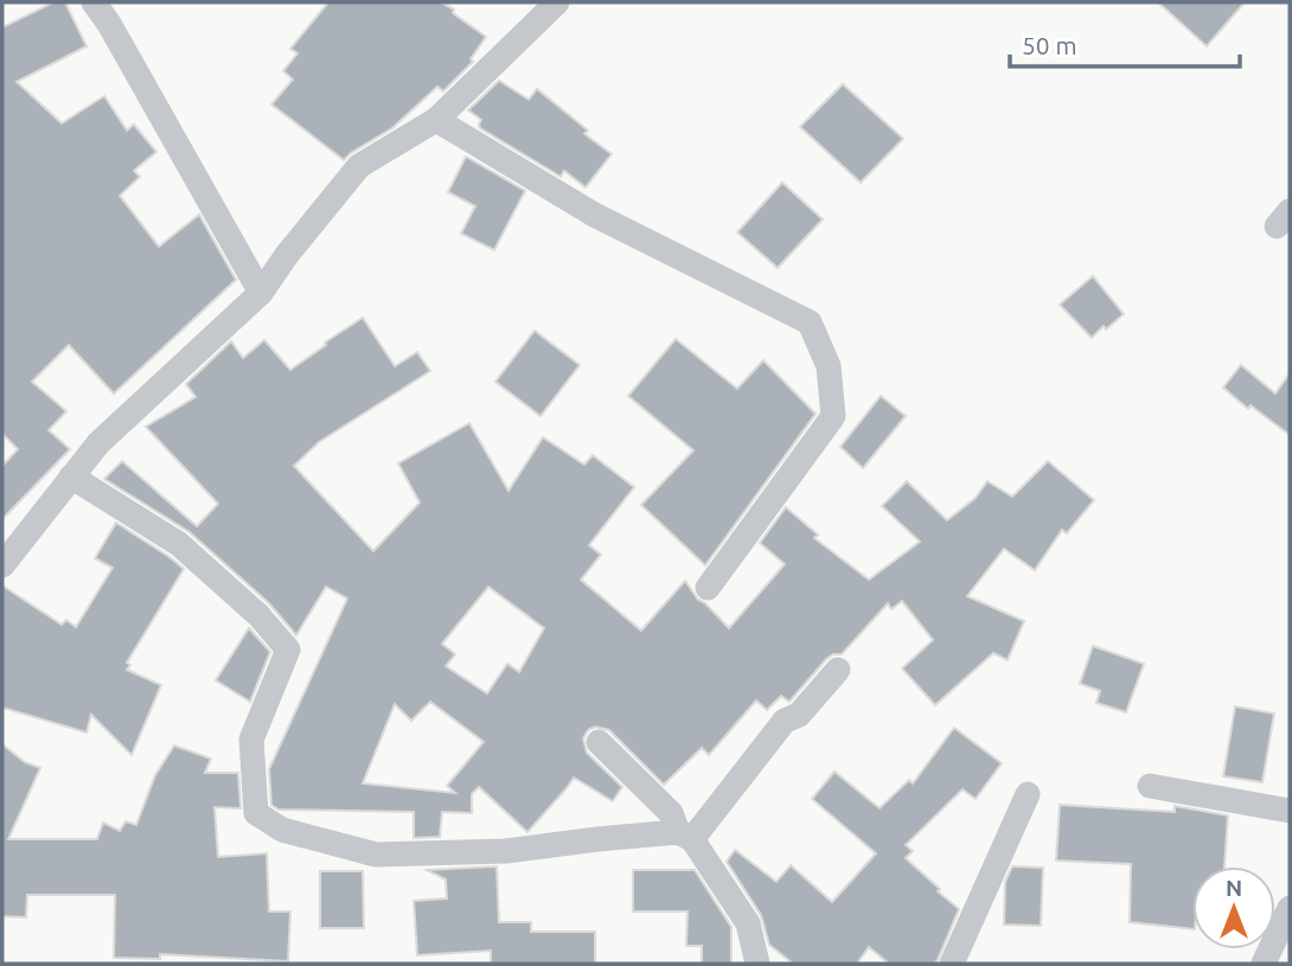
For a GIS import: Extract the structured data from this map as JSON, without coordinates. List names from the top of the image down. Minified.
{"scale_bar":"50 m","north":"top"}
